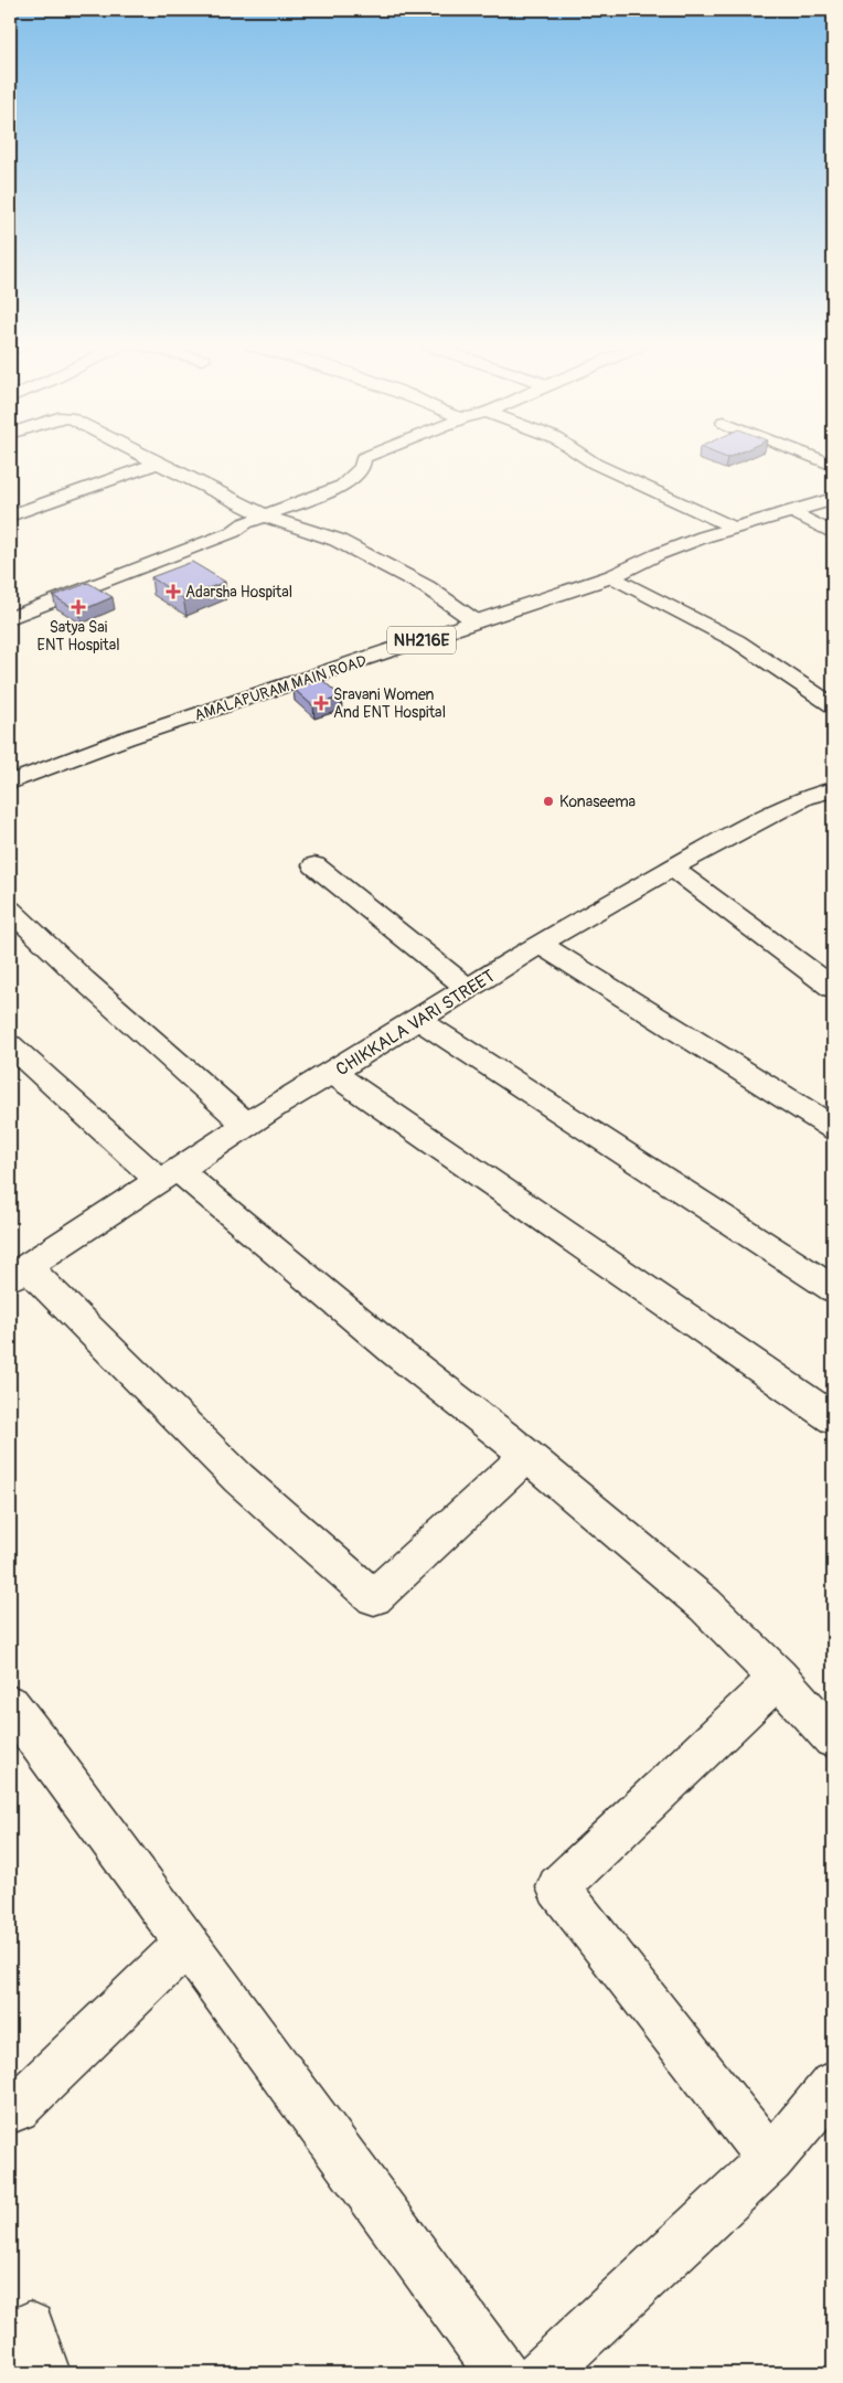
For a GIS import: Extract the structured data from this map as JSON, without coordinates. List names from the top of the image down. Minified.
{"streets":{"main road":["NH216E","AMALAPURAM MAIN ROAD","CHIKKALA VARI STREET"]},"places":{"health":["Adarsha Hospital","Satya Sai ENT Hospital","Sravani Women And ENT Hospital"],"other":["Konaseema"]}}
